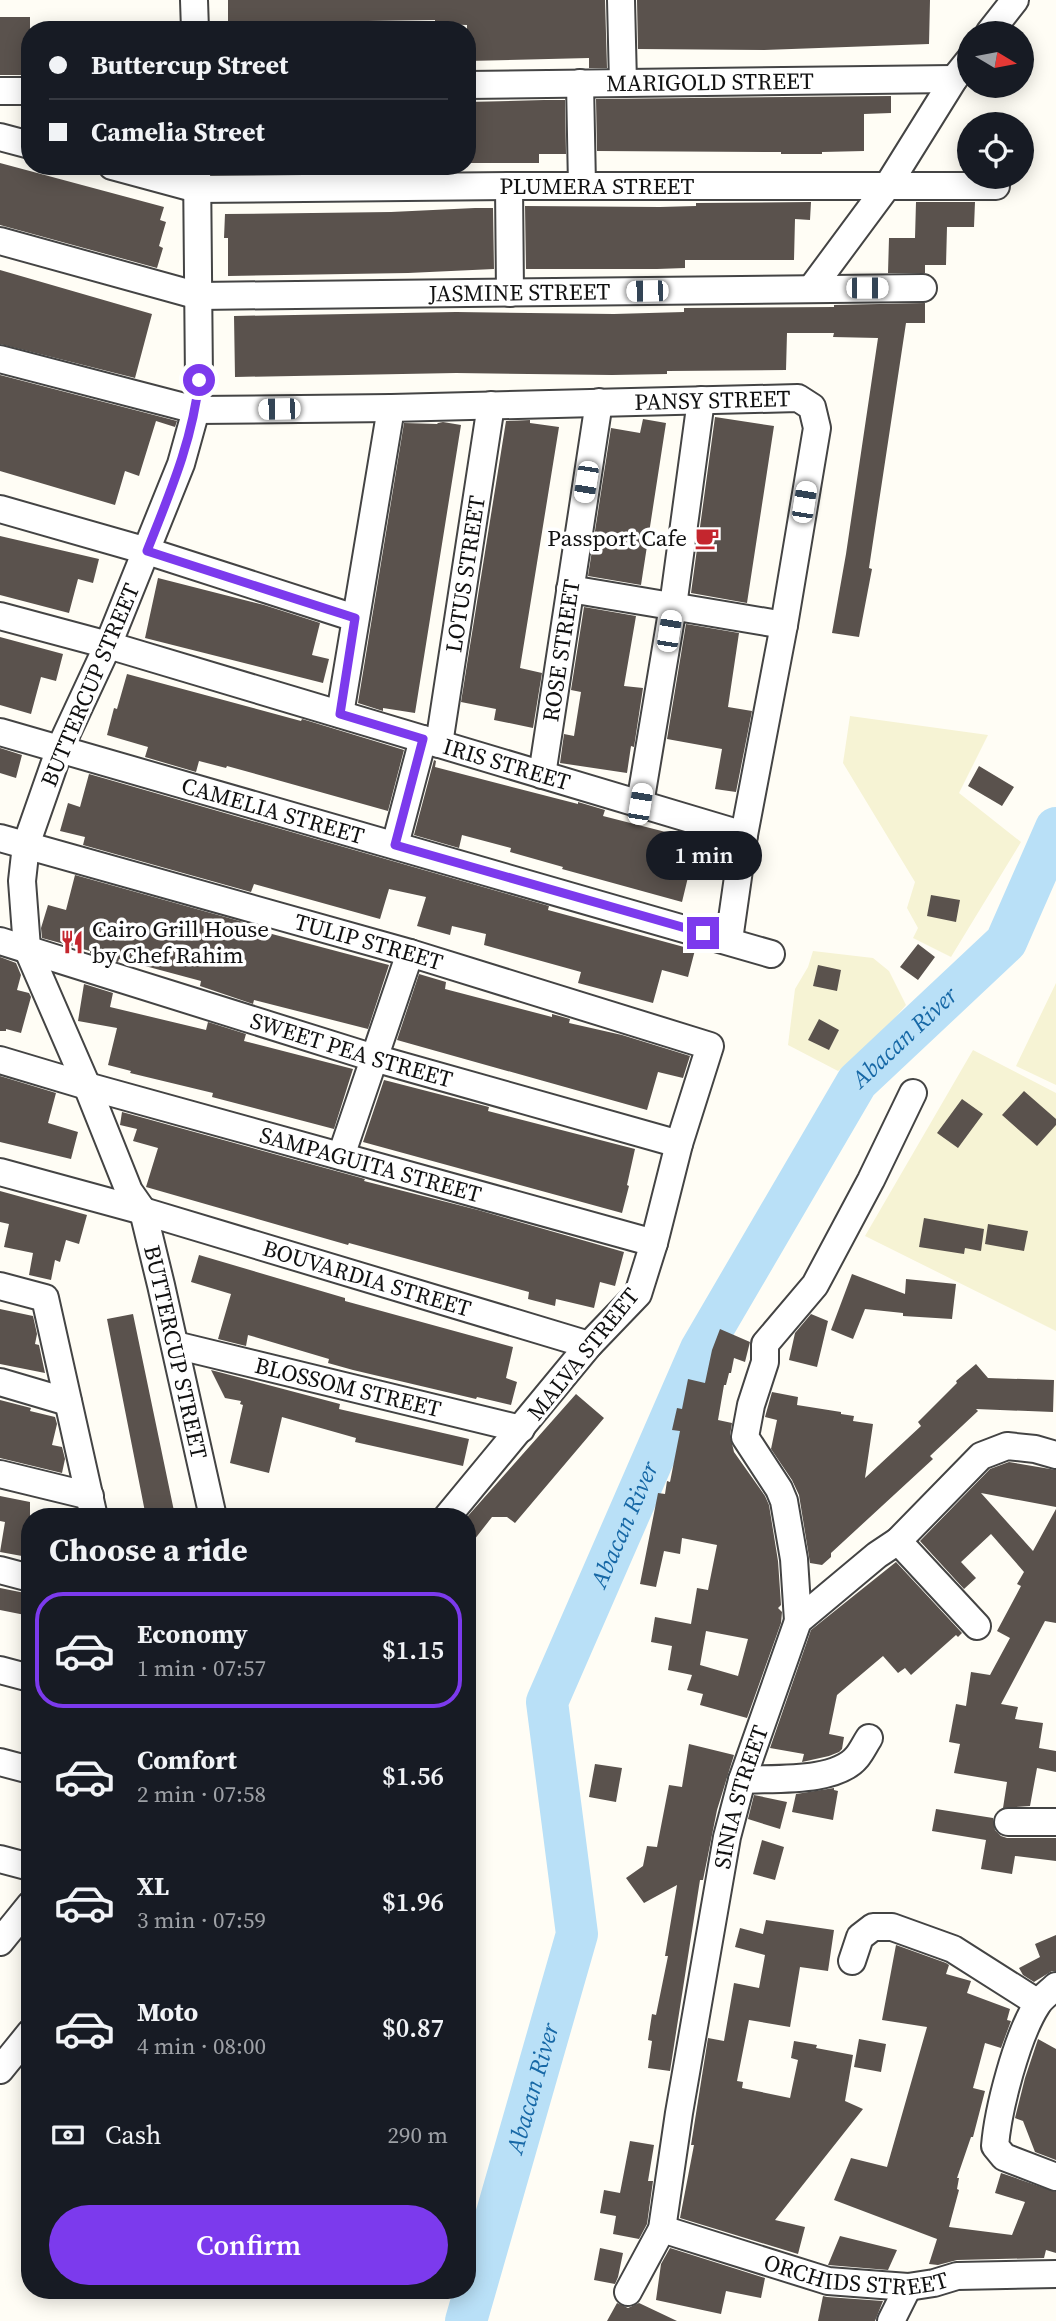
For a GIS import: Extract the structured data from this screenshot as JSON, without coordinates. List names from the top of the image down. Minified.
{"streets":{"street":["MARIGOLD STREET","PLUMERA STREET","JASMINE STREET","PANSY STREET","LOTUS STREET","ROSE STREET","BUTTERCUP STREET","IRIS STREET","CAMELIA STREET","TULIP STREET","SWEET PEA STREET","SAMPAGUITA STREET","BOUVARDIA STREET","MALVA STREET","BLOSSOM STREET","SINIA STREET","ORCHIDS STREET"]},"crossings":[["PLUMERA STREET","BUTTERCUP STREET"],["JASMINE STREET","BUTTERCUP STREET"],["PANSY STREET","LOTUS STREET"],["PANSY STREET","ROSE STREET"],["PANSY STREET","BUTTERCUP STREET"],["PANSY STREET","IRIS STREET"],["PANSY STREET","CAMELIA STREET"],["LOTUS STREET","IRIS STREET"],["LOTUS STREET","CAMELIA STREET"],["ROSE STREET","IRIS STREET"],["BUTTERCUP STREET","IRIS STREET"],["BUTTERCUP STREET","CAMELIA STREET"],["BUTTERCUP STREET","TULIP STREET"],["BUTTERCUP STREET","SWEET PEA STREET"],["BUTTERCUP STREET","SAMPAGUITA STREET"],["BUTTERCUP STREET","BOUVARDIA STREET"],["BUTTERCUP STREET","BLOSSOM STREET"],["TULIP STREET","MALVA STREET"],["SWEET PEA STREET","MALVA STREET"],["SAMPAGUITA STREET","MALVA STREET"],["BOUVARDIA STREET","MALVA STREET"],["MALVA STREET","BLOSSOM STREET"],["SINIA STREET","ORCHIDS STREET"]],"water":["Abacan River"],"places":{"cafe":["Passport Cafe"],"restaurant":["Cairo Grill House by Chef Rahim"]},"north":"right","page":{"banner":["Buttercup Street","Camelia Street"],"bubble":"1 min","heading":"Choose a ride","list":[{"name":"Economy","note":"1 min · 07:57","value":"$1.15"},{"name":"Comfort","note":"2 min · 07:58","value":"$1.56"},{"name":"XL","note":"3 min · 07:59","value":"$1.96"},{"name":"Moto","note":"4 min · 08:00","value":"$0.87"}],"pay":["Cash","290 m"],"buttons":"Confirm"}}
